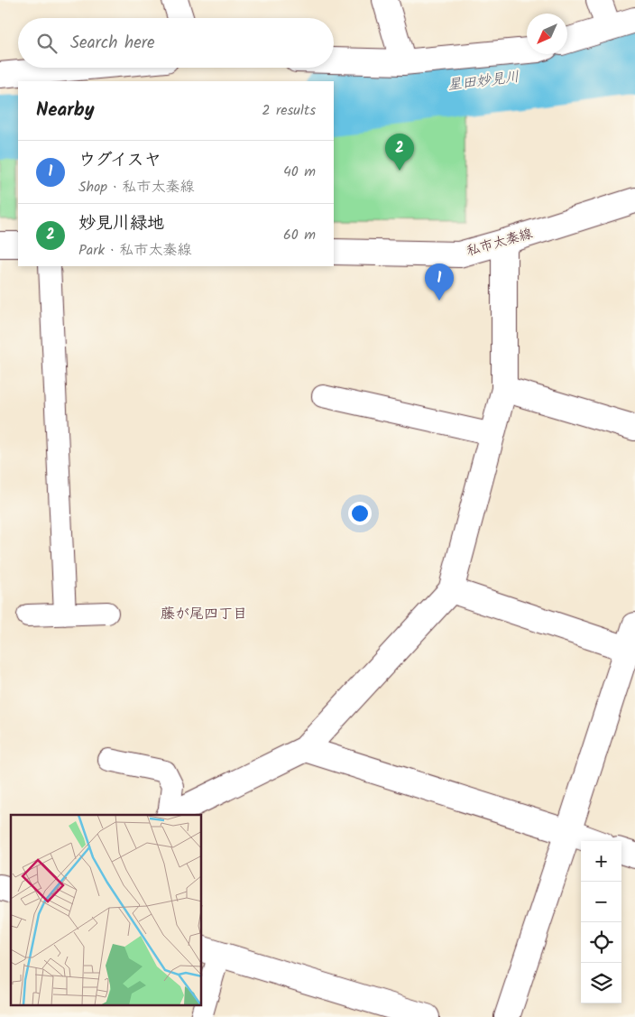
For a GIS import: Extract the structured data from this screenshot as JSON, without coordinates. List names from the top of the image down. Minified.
{"streets":{"street":["私市太秦線"]},"districts":["藤が尾四丁目"],"water":["星田妙見川"],"north":"bottom left","page":{"search":"Search here","heading":["Nearby","2 results"],"pins":["2","1"],"list":[{"mark":"1","name":"ウグイスヤ","note":"Shop · 私市太秦線","value":"40 m"},{"mark":"2","name":"妙見川緑地","note":"Park · 私市太秦線","value":"60 m"}],"map_buttons":["+","−"]}}
